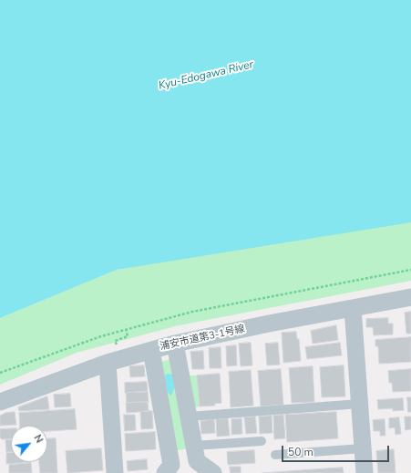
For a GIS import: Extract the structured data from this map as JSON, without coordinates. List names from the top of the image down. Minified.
{"streets":{"street":["浦安市道第3-1号線"]},"water":["Kyu-Edogawa River"],"scale_bar":"50 m","north":"top right"}
